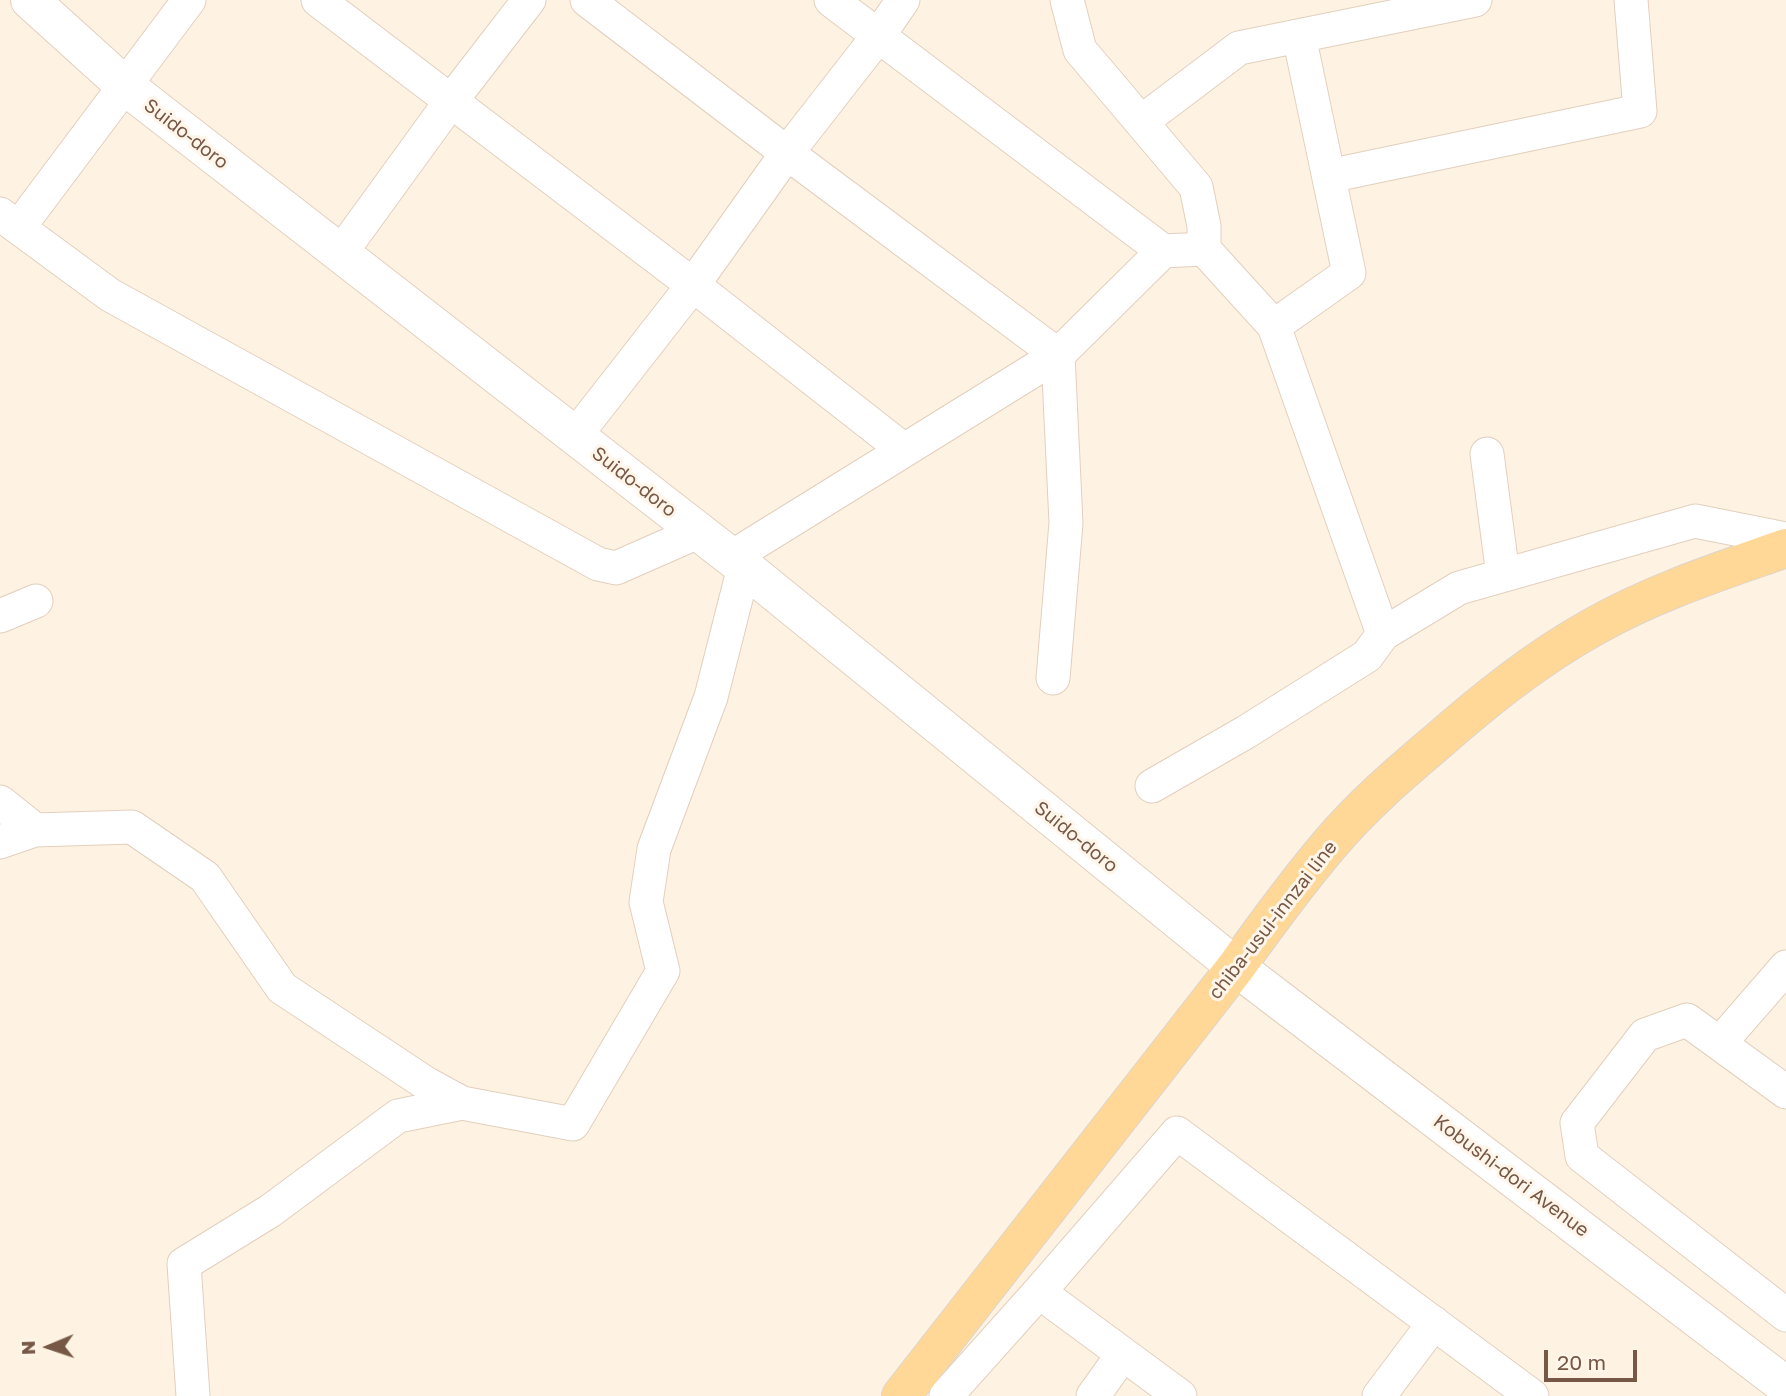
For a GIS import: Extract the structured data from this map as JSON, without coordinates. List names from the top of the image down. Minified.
{"streets":{"main road":["chiba-usui-innzai line"],"street":["Suido-doro","Kobushi-dori Avenue"]},"crossings":[["Suido-doro","chiba-usui-innzai line"],["Suido-doro","Kobushi-dori Avenue"],["chiba-usui-innzai line","Kobushi-dori Avenue"]],"scale_bar":"20 m","north":"left"}
